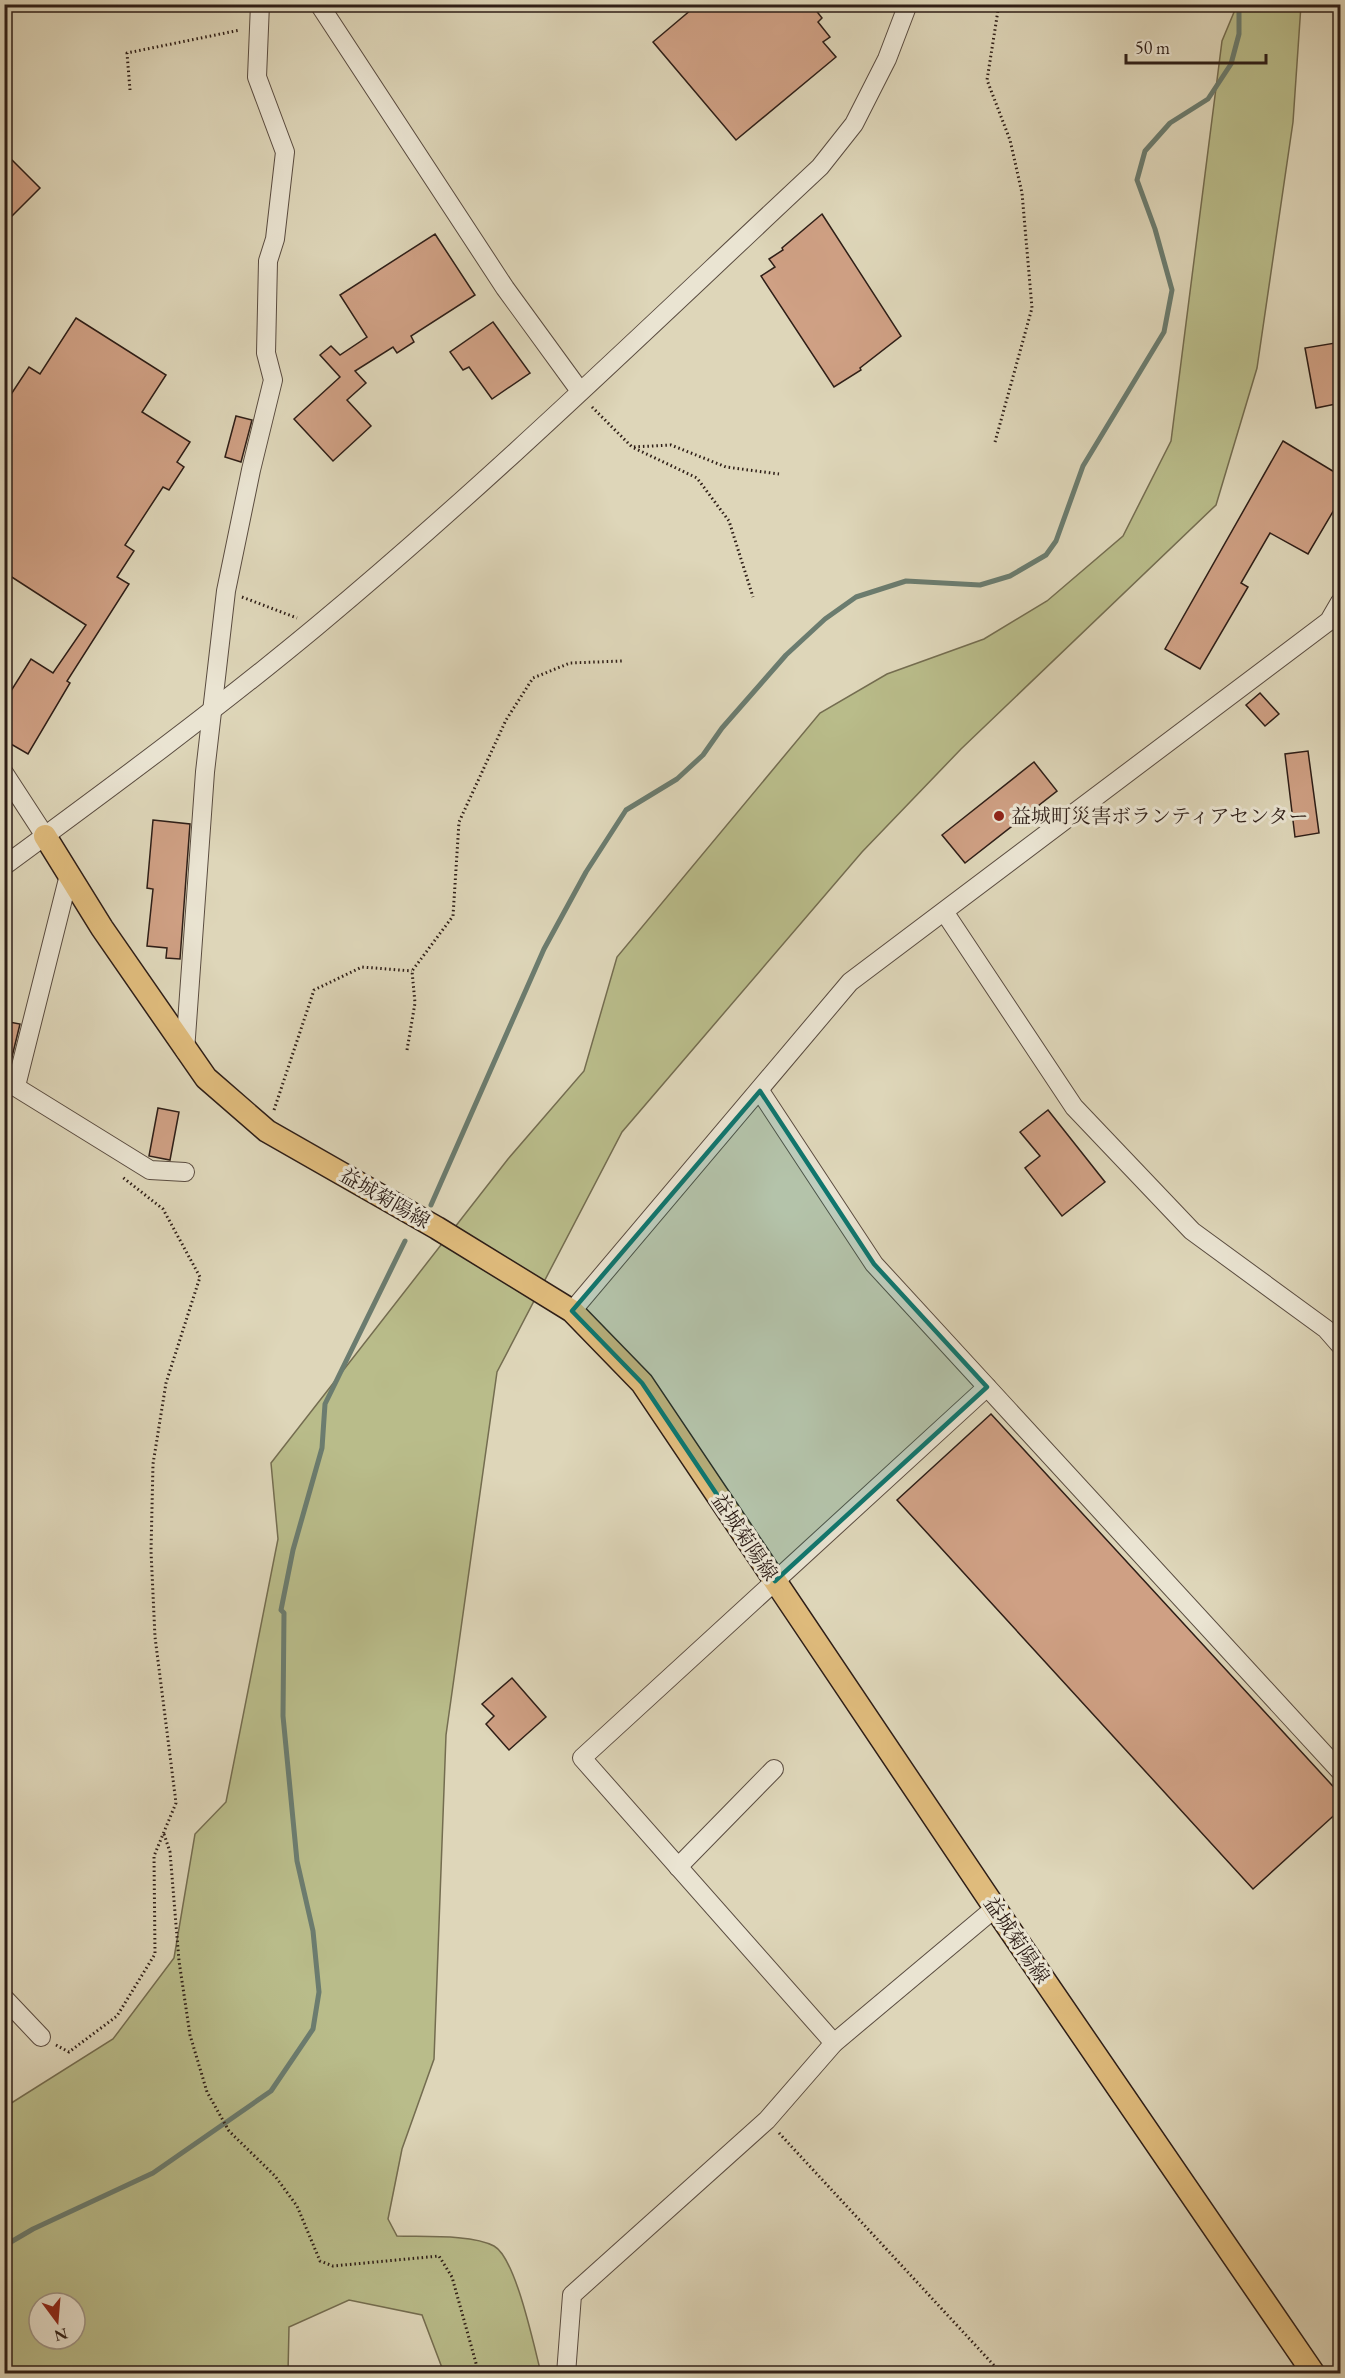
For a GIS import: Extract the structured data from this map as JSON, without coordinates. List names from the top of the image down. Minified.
{"streets":{"main road":["益城菊陽線"]},"places":["益城町災害ボランティアセンター"],"scale_bar":"50 m","north":"bottom"}
